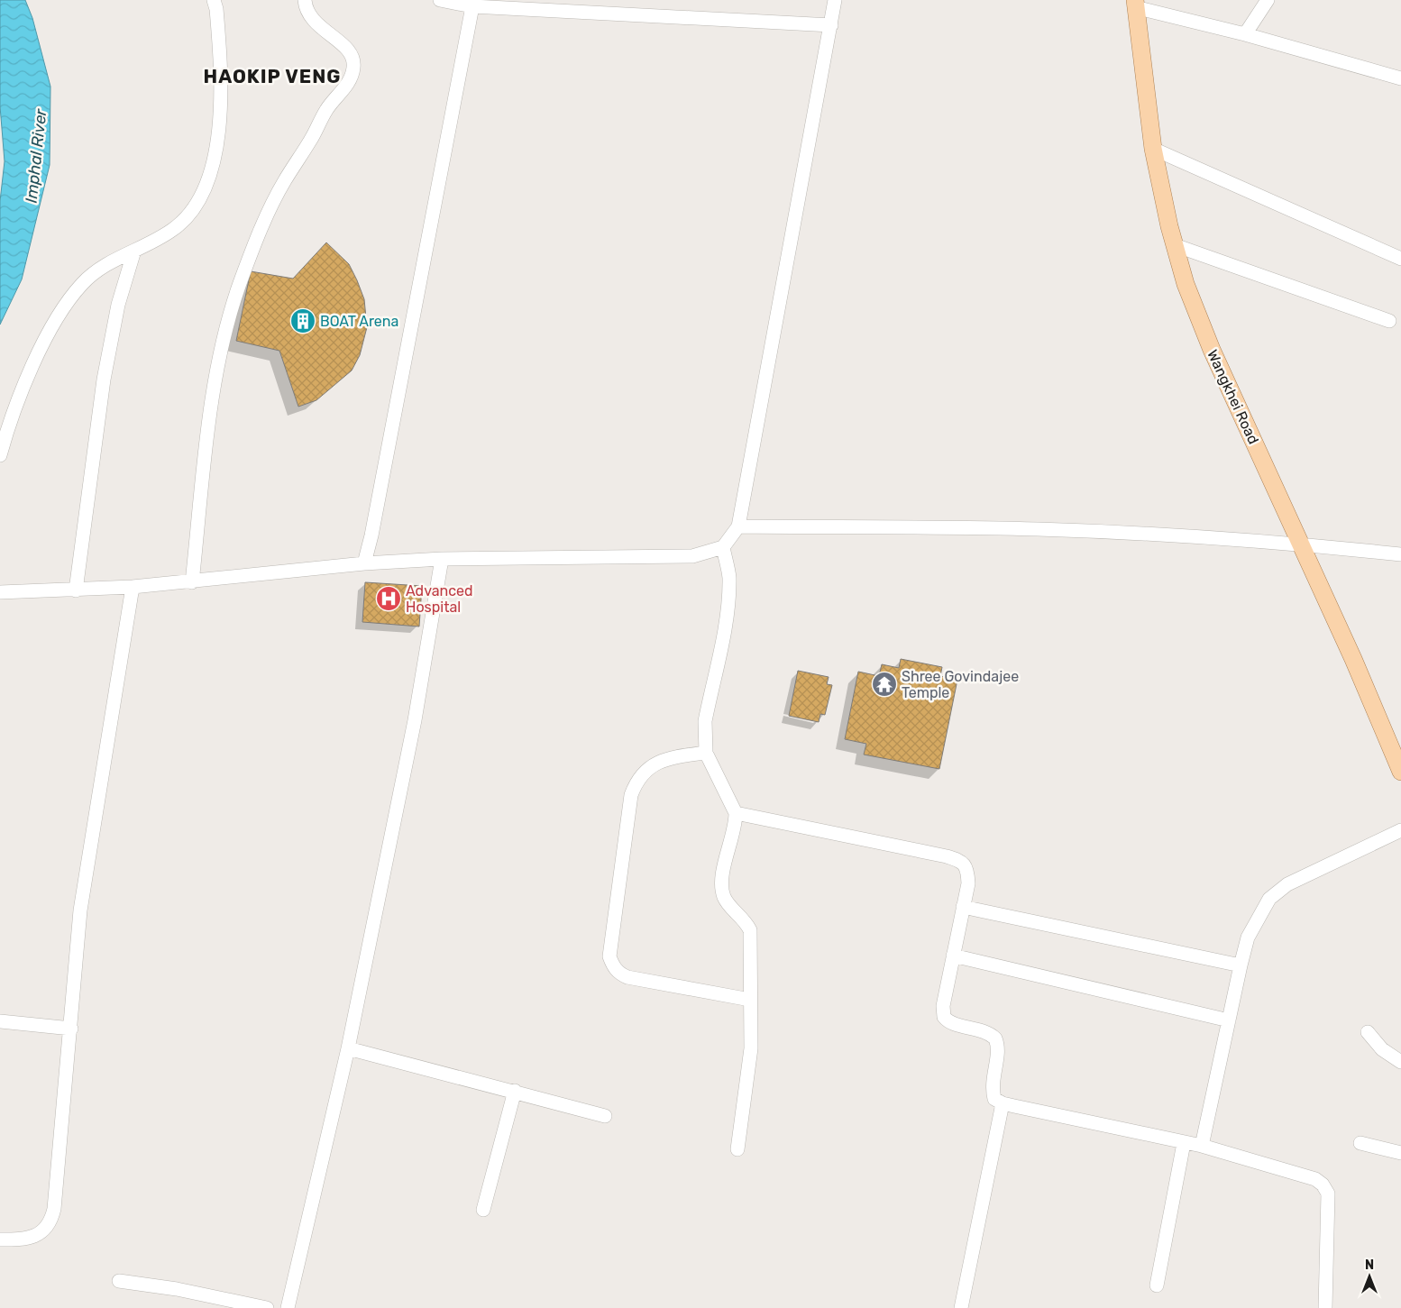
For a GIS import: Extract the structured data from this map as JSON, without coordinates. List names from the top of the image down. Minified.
{"streets":{"main road":["Wangkhei Road"]},"districts":["HAOKIP VENG"],"water":["Imphal River"],"places":{"building":["BOAT Arena"],"hospital":["Advanced Hospital"],"temple":["Shree Govindajee Temple"]},"north":"top"}
